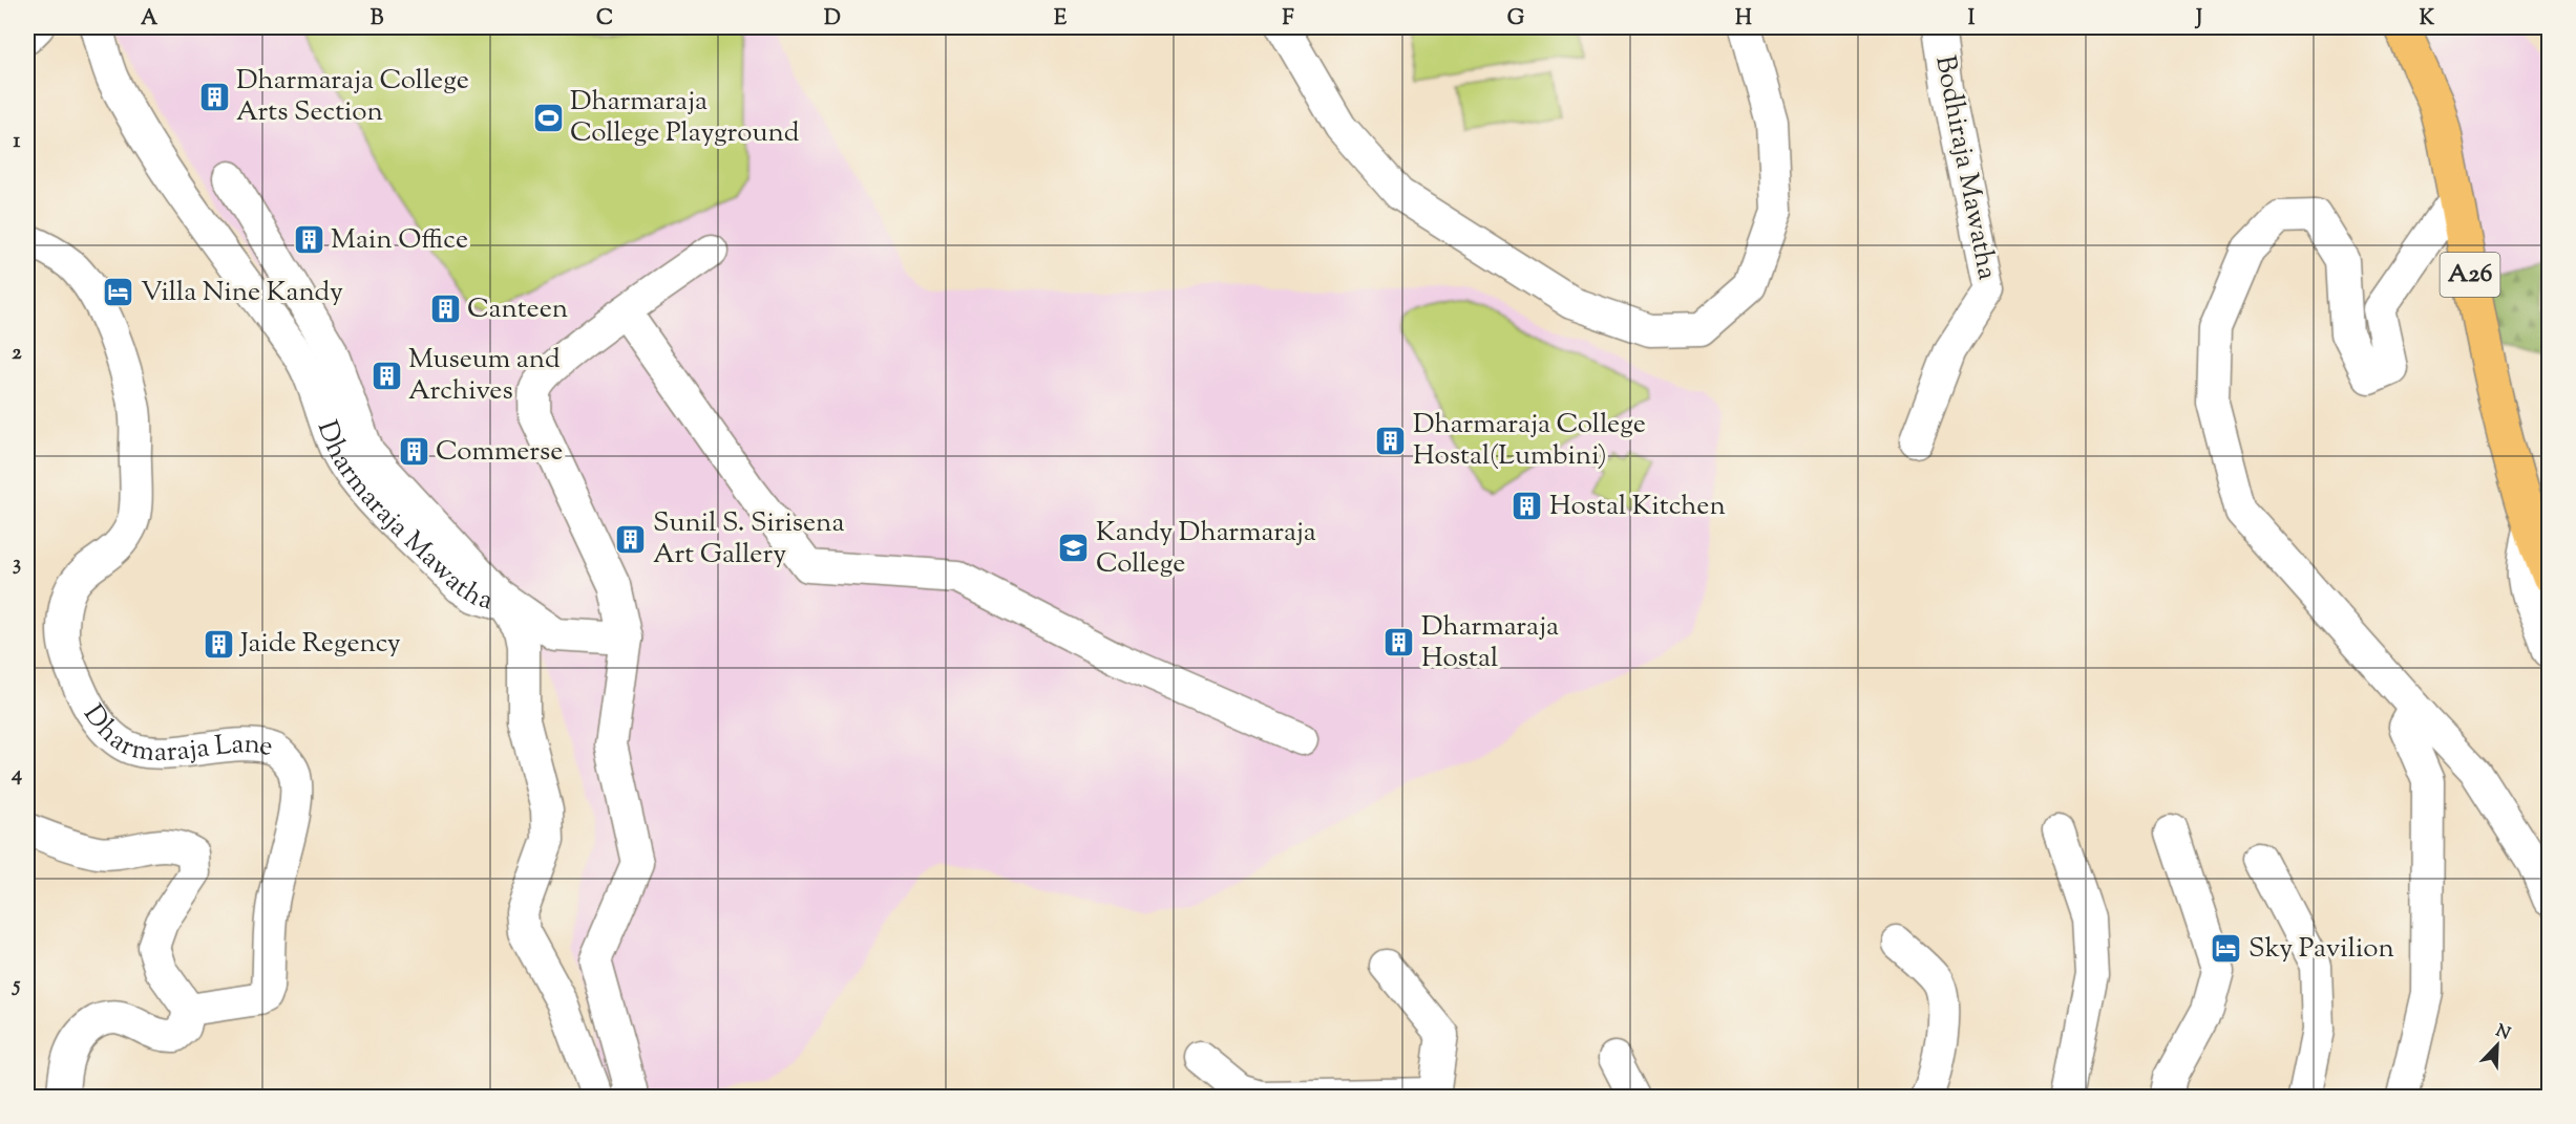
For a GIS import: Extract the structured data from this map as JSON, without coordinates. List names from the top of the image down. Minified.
{"streets":{"highway":["A26"],"street":["Bodhiraja Mawatha","Dharmaraja Mawatha","Dharmaraja Lane"]},"places":{"building":["Dharmaraja College Arts Section","Main Office","Canteen","Museum and Archives","Dharmaraja College Hostal(Lumbini)","Commerse","Hostal Kitchen","Sunil S. Sirisena Art Gallery","Dharmaraja Hostal","Jaide Regency"],"sports":["Dharmaraja College Playground"],"hotel":["Villa Nine Kandy","Sky Pavilion"],"school or university":["Kandy Dharmaraja College"]},"north":"top right","grid":{"columns":["A","B","C","D","E","F","G","H","I","J","K"],"rows":["1","2","3","4","5"]}}
